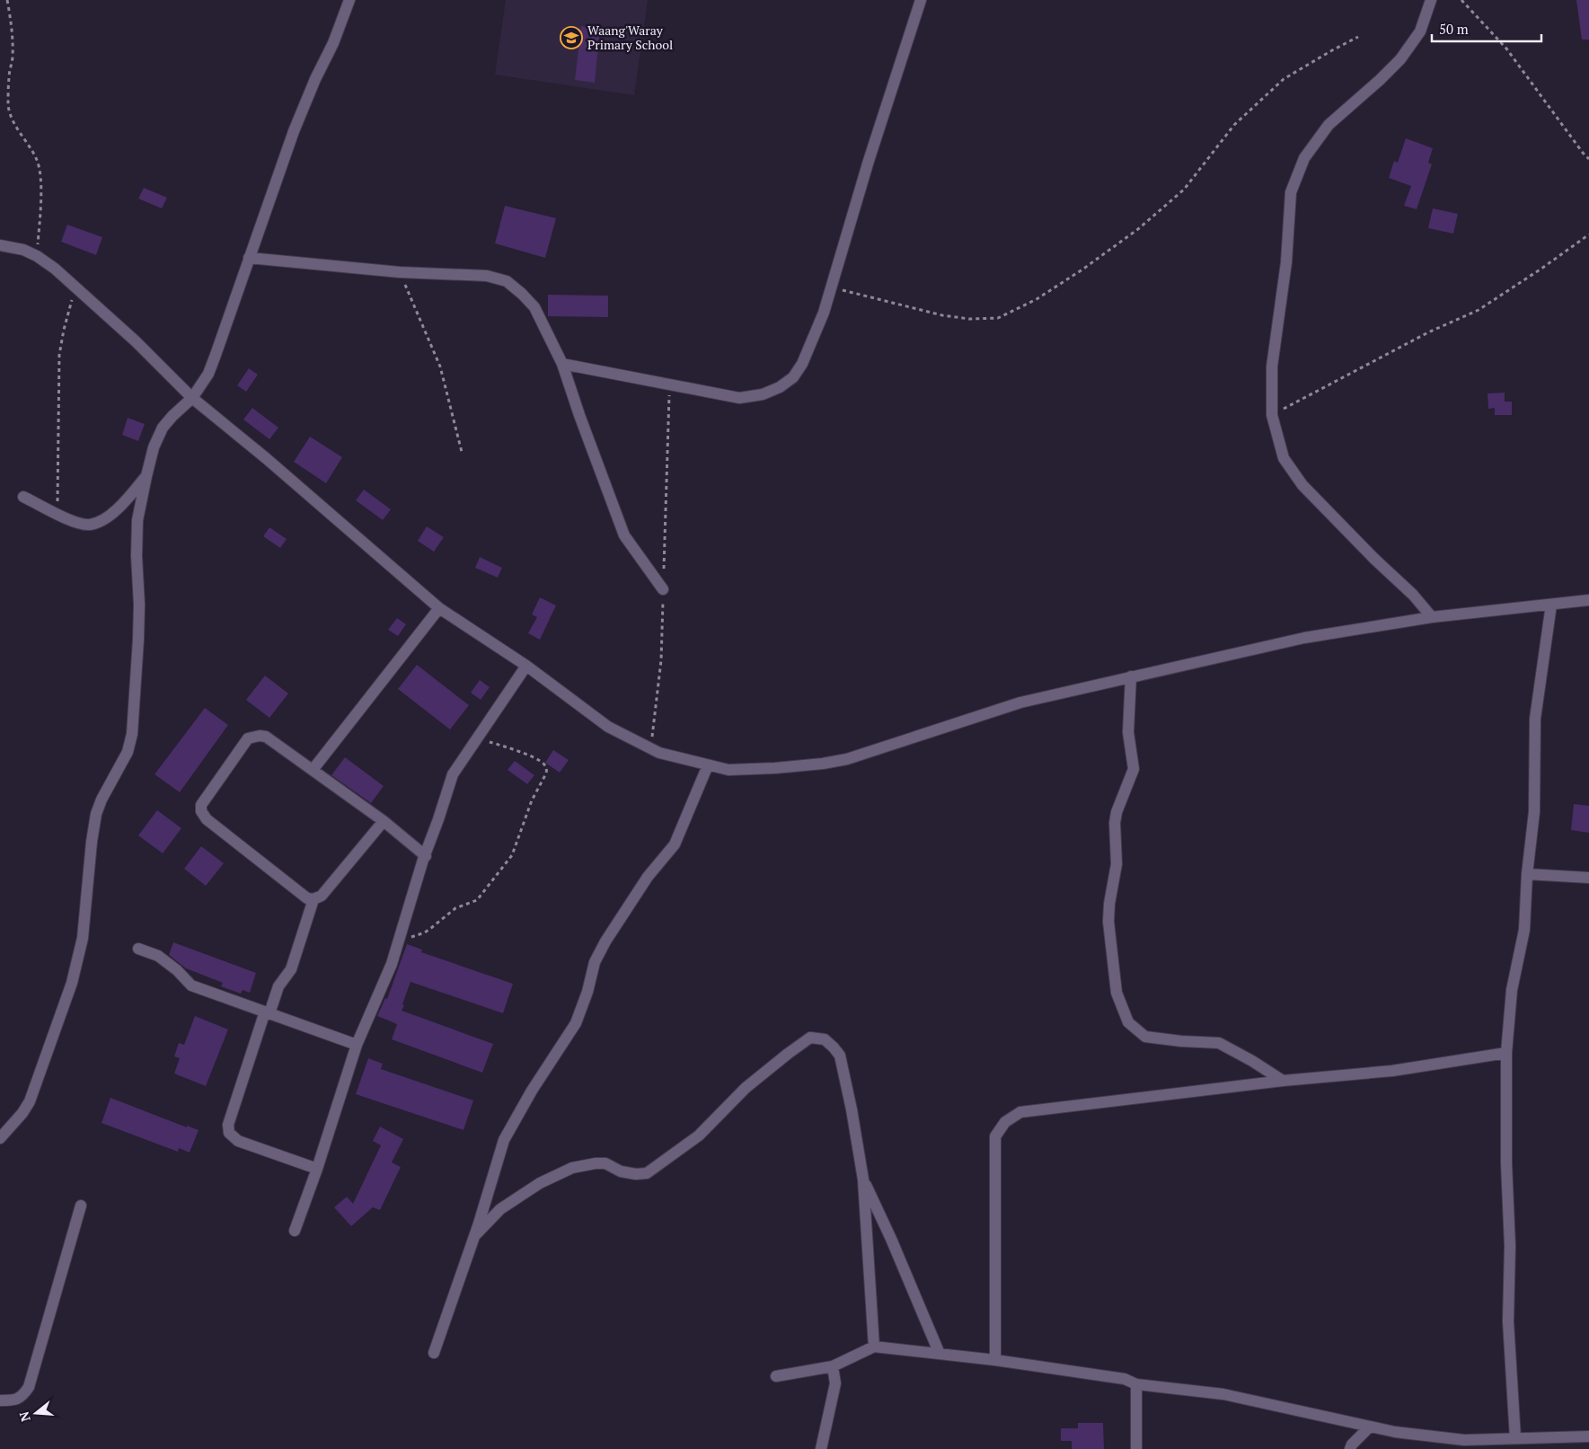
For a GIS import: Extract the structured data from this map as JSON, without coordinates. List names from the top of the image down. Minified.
{"places":{"school or university":["Waang'Waray Primary School"]},"scale_bar":"50 m","north":"left"}
